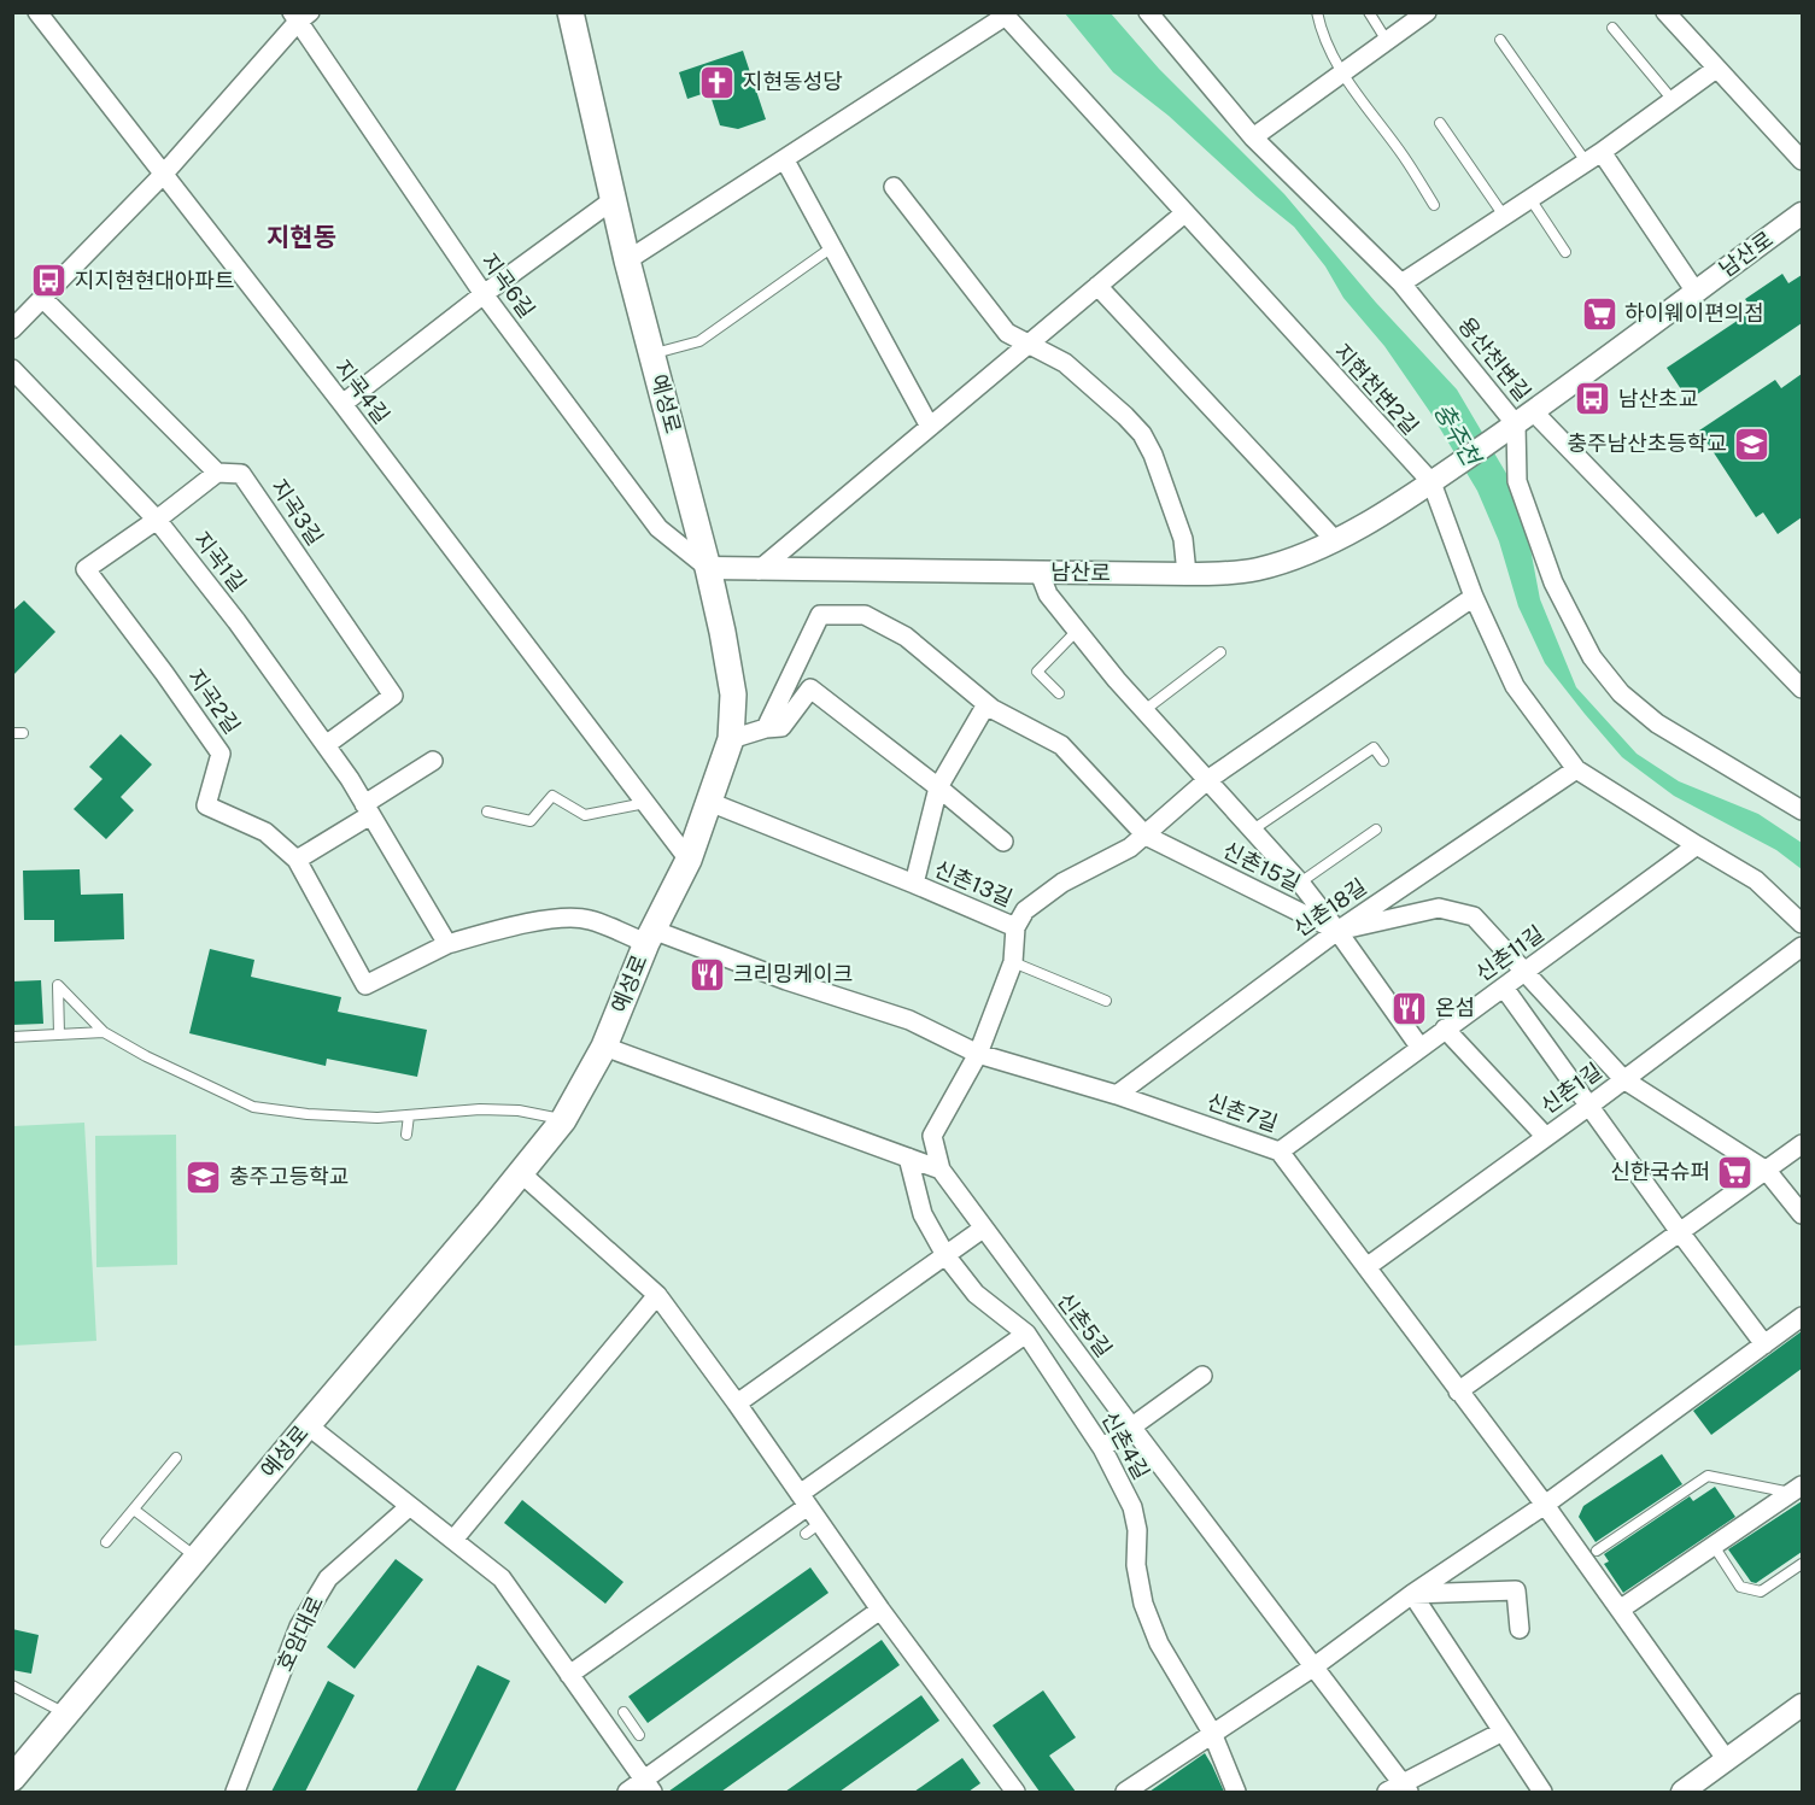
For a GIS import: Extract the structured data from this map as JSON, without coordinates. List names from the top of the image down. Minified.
{"streets":{"main road":["예성로"],"street":["남산로","지곡6길","용산천변길","지현천변2길","지곡4길","지곡3길","지곡1길","지곡2길","신촌15길","신촌13길","신촌18길","신촌11길","신촌1길","신촌7길","신촌5길","신촌4길","호암대로"]},"crossings":[["남산로","지곡6길"],["남산로","용산천변길"],["남산로","지현천변2길"],["남산로","예성로"],["지곡6길","예성로"],["지현천변2길","신촌18길"],["지현천변2길","신촌11길"],["지곡4길","예성로"],["예성로","신촌13길"],["예성로","신촌7길"],["지곡3길","지곡1길"],["지곡1길","지곡2길"],["신촌15길","신촌18길"],["신촌13길","신촌7길"],["신촌13길","신촌5길"],["신촌18길","신촌7길"],["신촌11길","신촌7길"],["신촌1길","신촌7길"]],"districts":["지현동"],"water":["충주천"],"places":{"church":["지현동성당"],"bus stop":["지지현현대아파트","남산초교"],"supermarket":["하이웨이편의점","신한국슈퍼"],"school or university":["충주남산초등학교","충주고등학교"],"restaurant":["크리밍케이크","온섬"]}}
